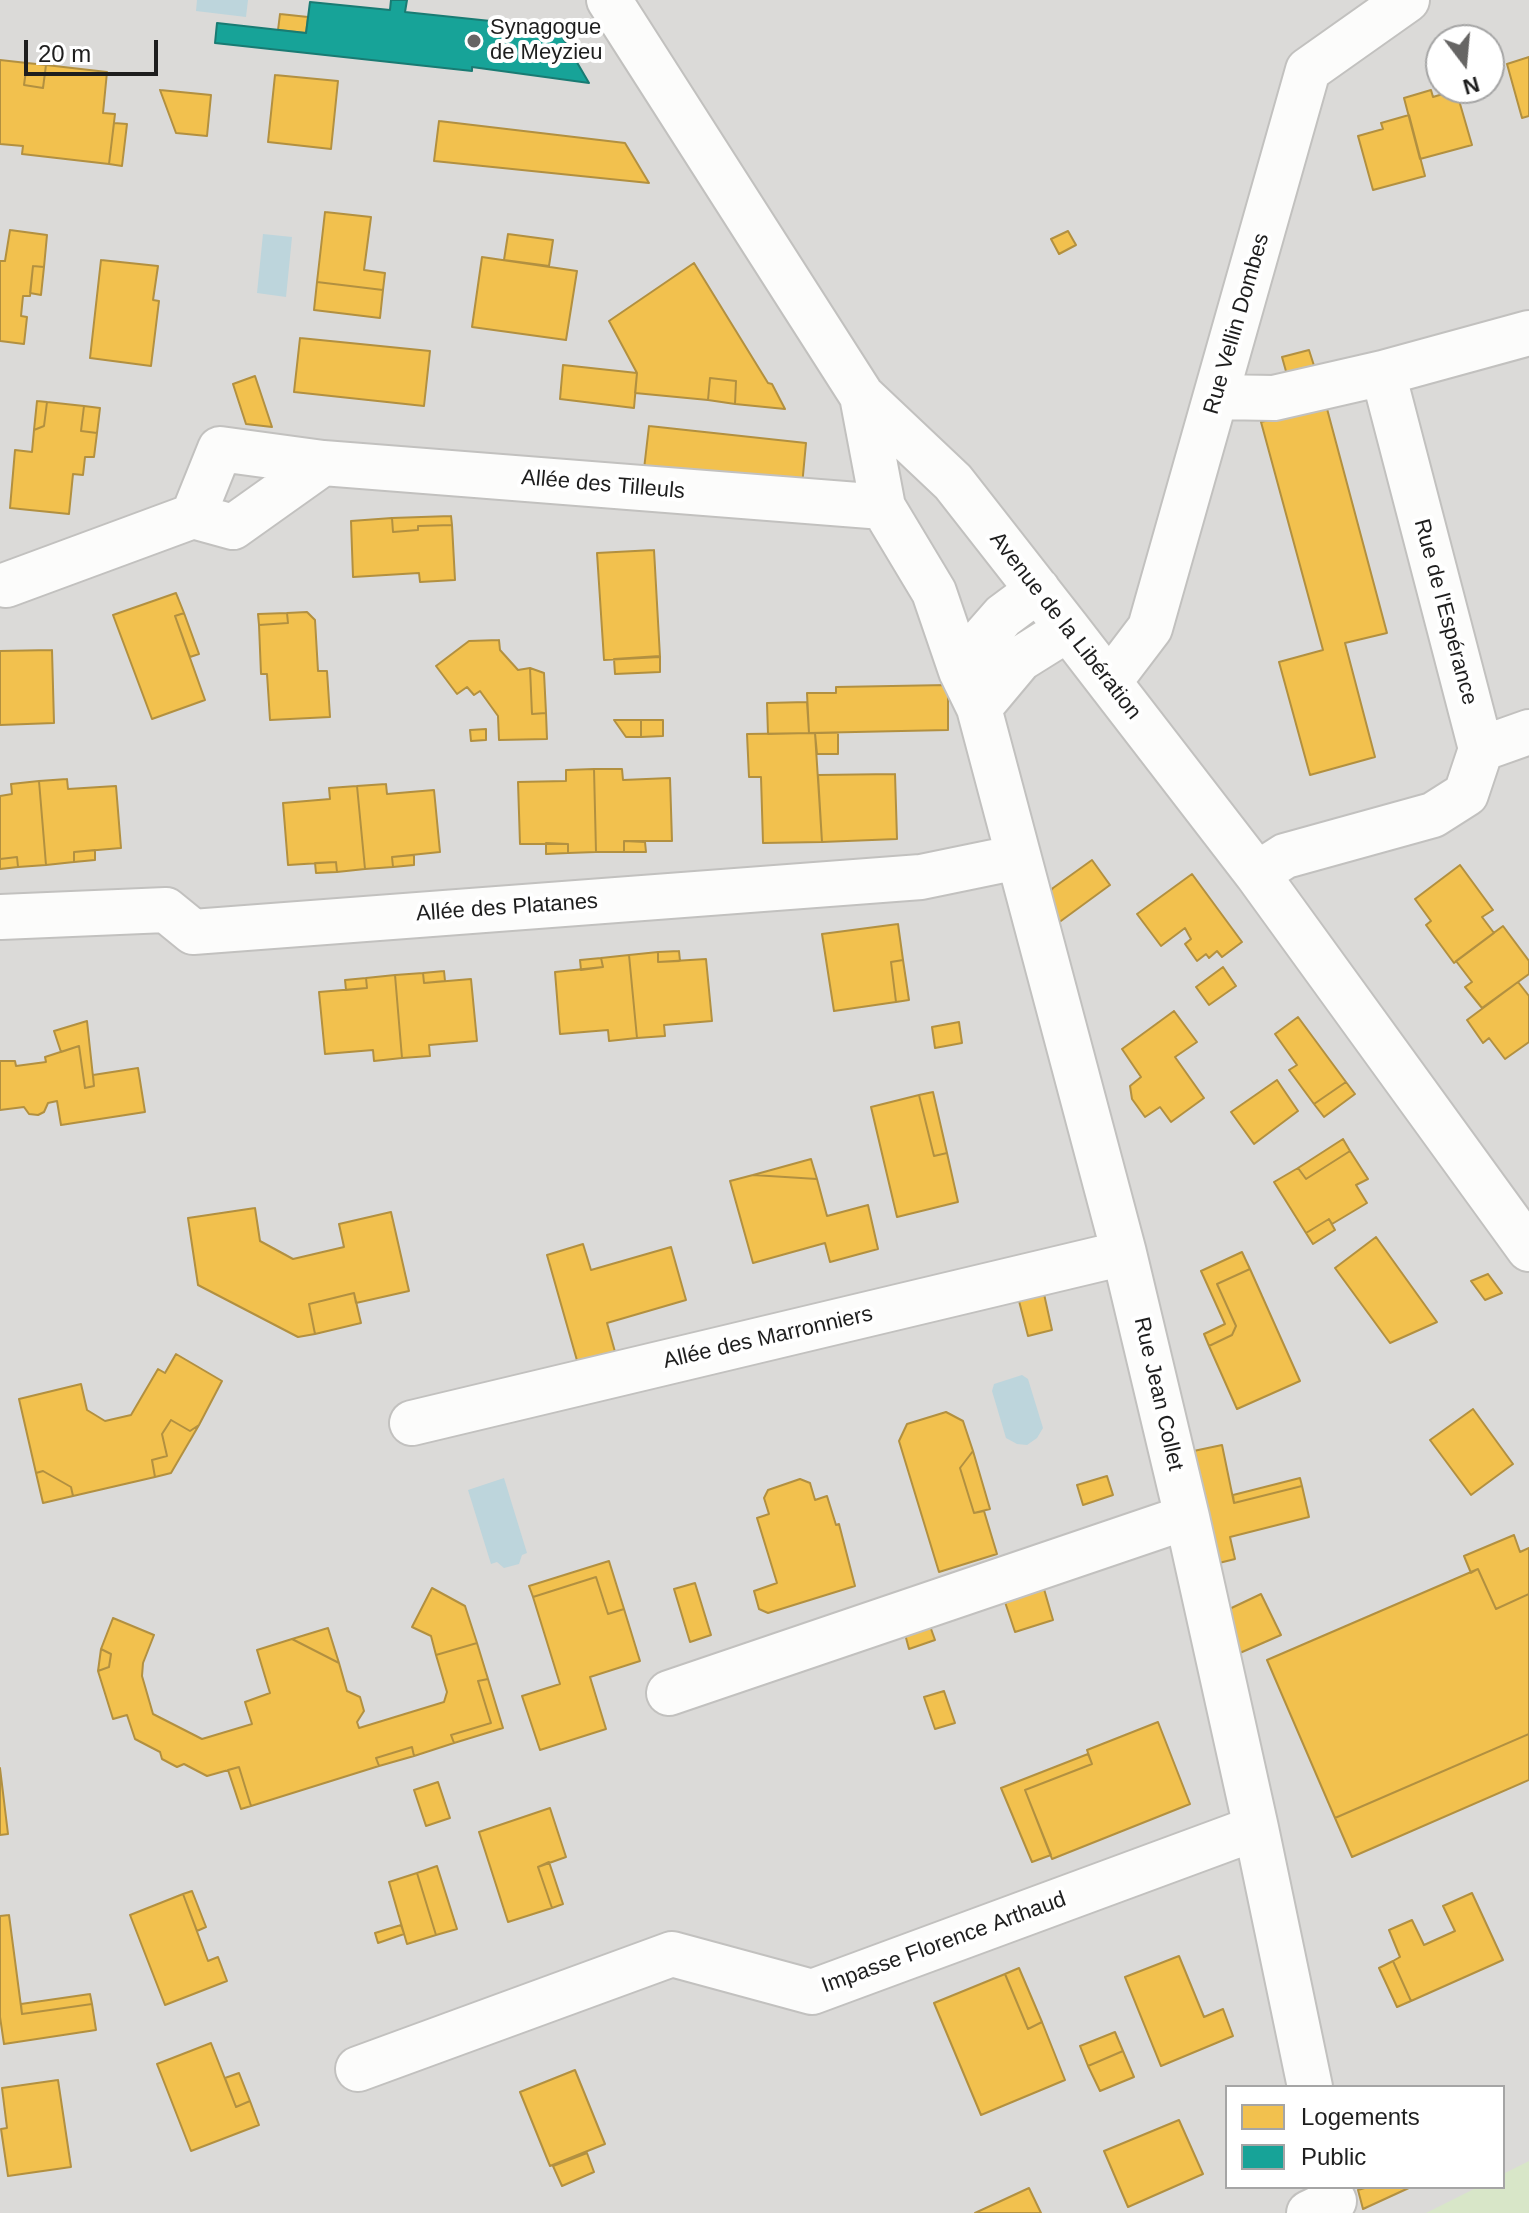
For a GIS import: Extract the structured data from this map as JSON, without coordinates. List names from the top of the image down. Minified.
{"streets":{"street":["Rue Vellin Dombes","Allée des Tilleuls","Rue de l'Espérance","Avenue de la Libération","Allée des Platanes","Allée des Marronniers","Rue Jean Collet","Impasse Florence Arthaud"]},"crossings":[["Rue Vellin Dombes","Avenue de la Libération"],["Allée des Tilleuls","Rue Jean Collet"],["Avenue de la Libération","Rue Jean Collet"],["Allée des Platanes","Rue Jean Collet"],["Allée des Marronniers","Rue Jean Collet"],["Rue Jean Collet","Impasse Florence Arthaud"]],"places":["Synagogue de Meyzieu"],"legend":["Logements","Public"],"scale_bar":"20 m","north":"bottom"}
